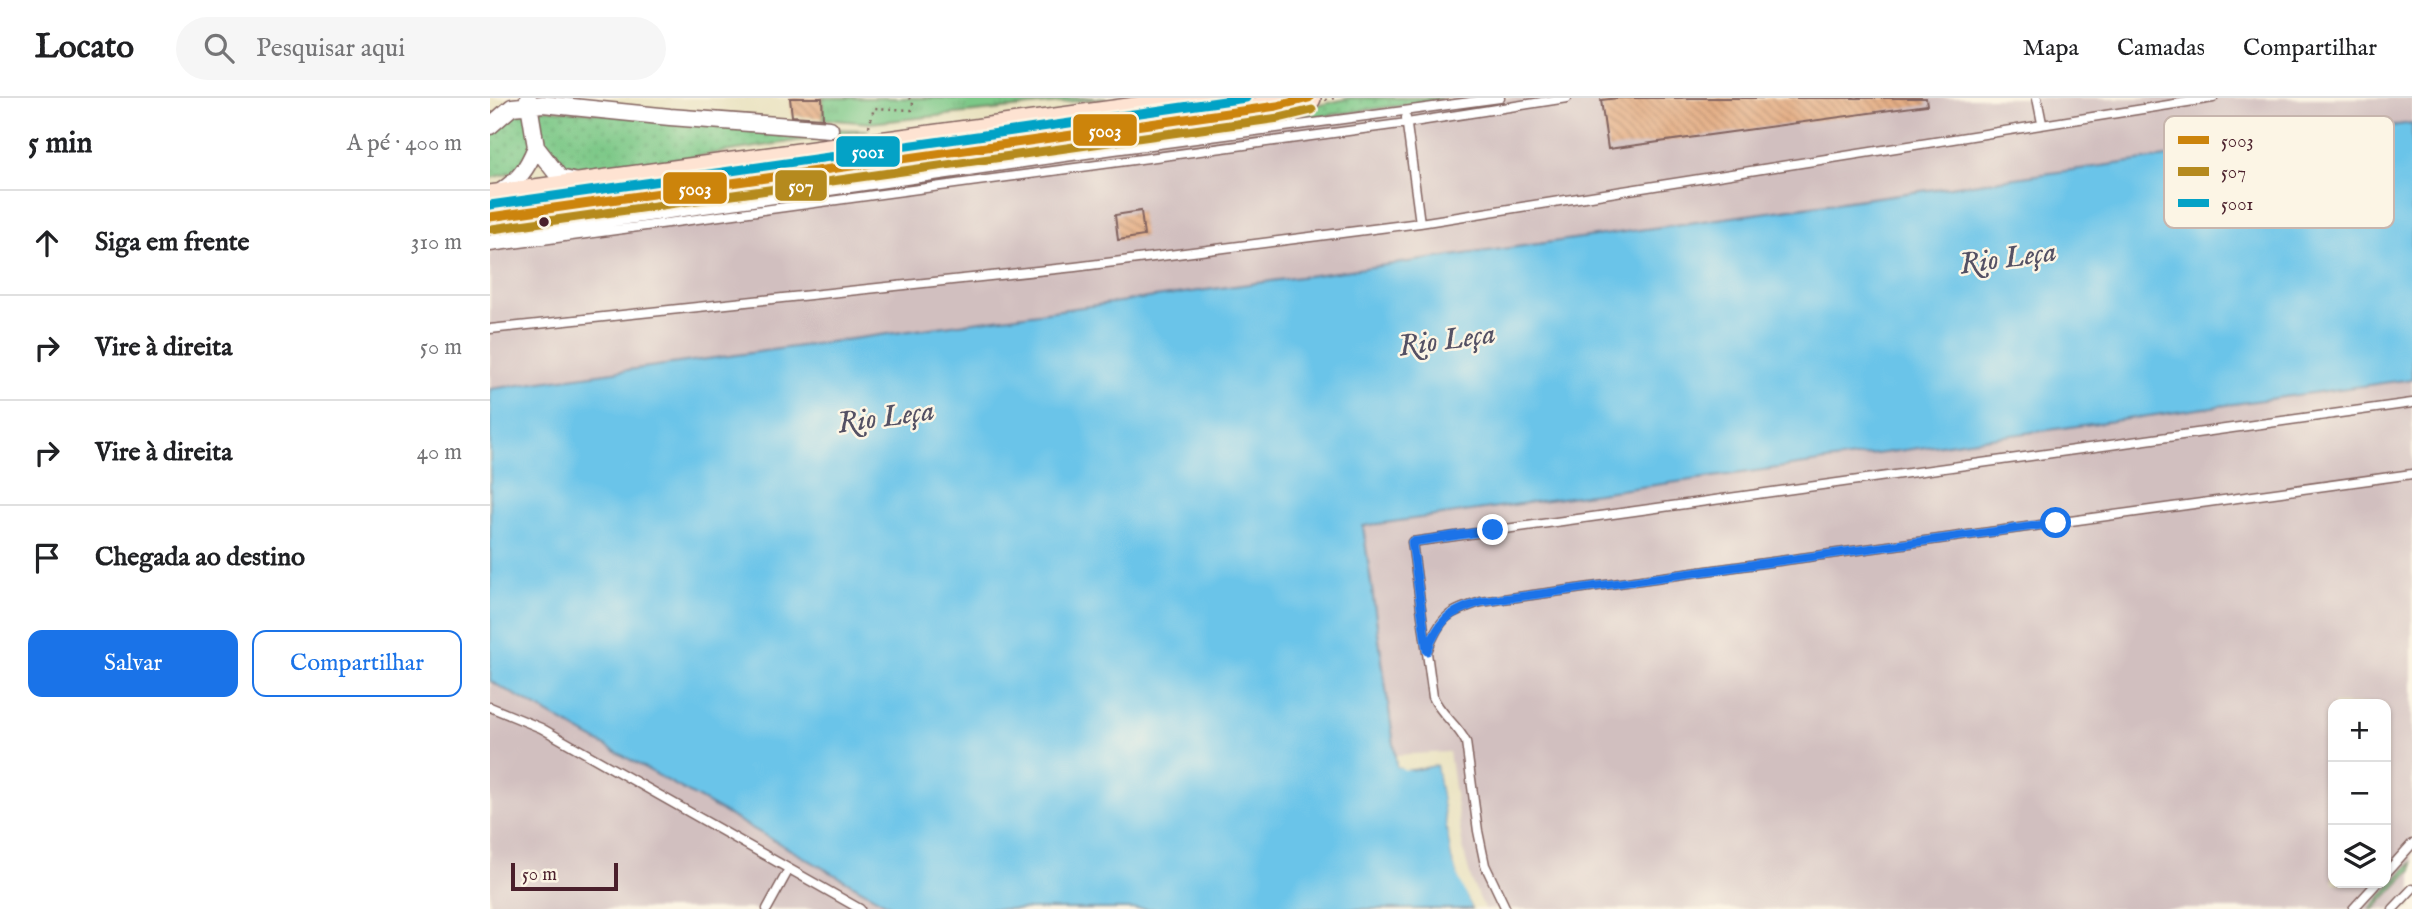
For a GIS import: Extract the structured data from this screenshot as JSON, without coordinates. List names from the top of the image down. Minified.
{"water":["Rio Leça"],"lines":["transit line 5003","transit line 5001","transit line 507"],"legend":["5003","507","5001"],"scale_bar":"50 m","page":{"header":"Locato","search":"Pesquisar aqui","nav":["Mapa","Camadas","Compartilhar"],"heading":["5 min","A pé · 400 m"],"list":[["Siga em frente","310 m"],["Vire à direita","50 m"],["Vire à direita","40 m"],"Chegada ao destino"],"buttons":["Salvar","Compartilhar"],"map_buttons":["+","−"],"scale":"50 m"}}
